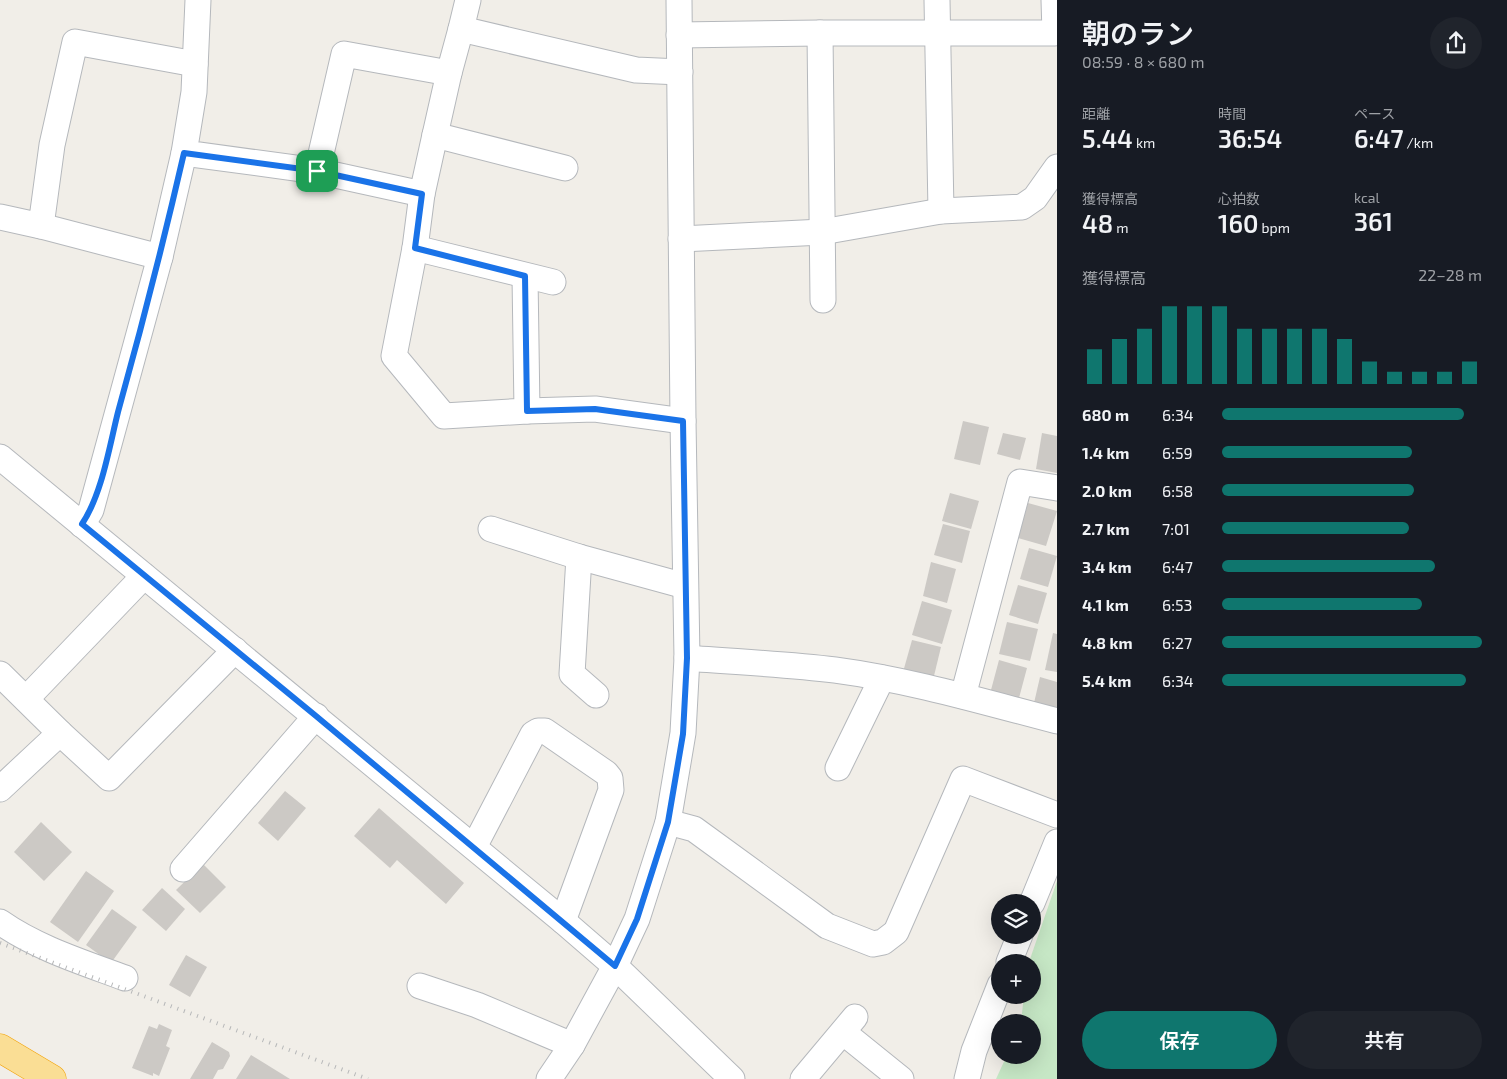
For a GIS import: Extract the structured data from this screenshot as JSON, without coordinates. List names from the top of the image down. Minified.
{"page":{"heading":["朝のラン","08:59 · 8 × 680 m"],"stats":[["距離","5.44 km"],["時間","36:54"],["ペース","6:47 /km"],["獲得標高","48 m"],["心拍数","160 bpm"],["kcal","361"]],"chart":["獲得標高","22–28 m"],"list":[{"name":"680 m","note":"6:34"},{"name":"1.4 km","note":"6:59"},{"name":"2.0 km","note":"6:58"},{"name":"2.7 km","note":"7:01"},{"name":"3.4 km","note":"6:47"},{"name":"4.1 km","note":"6:53"},{"name":"4.8 km","note":"6:27"},{"name":"5.4 km","note":"6:34"}],"map_buttons":["+","−"],"buttons":["保存","共有"]}}
